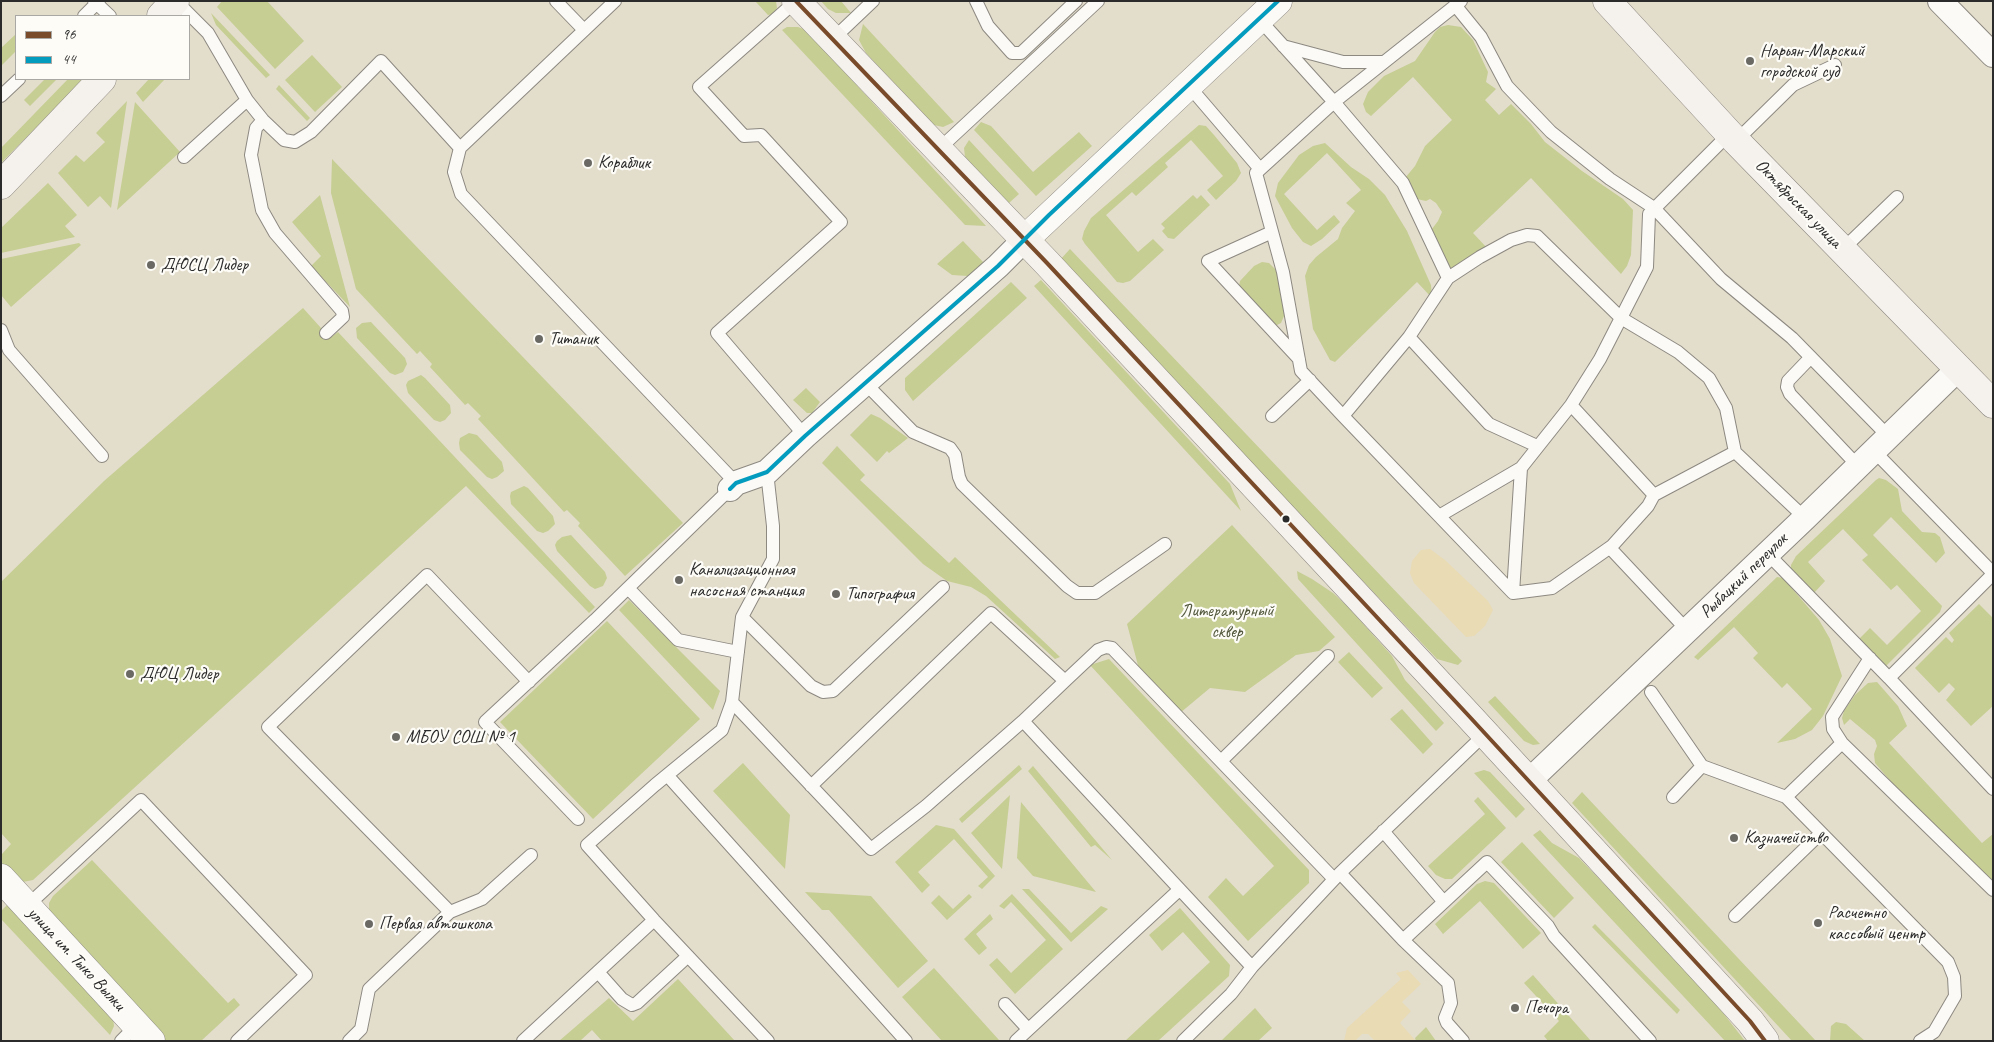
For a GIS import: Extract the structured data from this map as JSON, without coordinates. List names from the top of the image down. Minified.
{"streets":{"main road":["Октябрьская улица"],"street":["Рыбацкий переулок","улица им. Тыко Вылки"]},"crossings":[["Октябрьская улица","Рыбацкий переулок"]],"parks":["Литературный сквер"],"places":["Нарьян-Марский городской суд","Кораблик","ДЮСЦ Лидер","Титаник","Канализационная насосная станция","Типография","ДЮЦ Лидер","МБОУ СОШ № 1","Казначейство","Расчетно кассовый центр","Первая автошкола","Печора"],"lines":["transit line 96","transit line 44"],"legend":["96","44"]}
